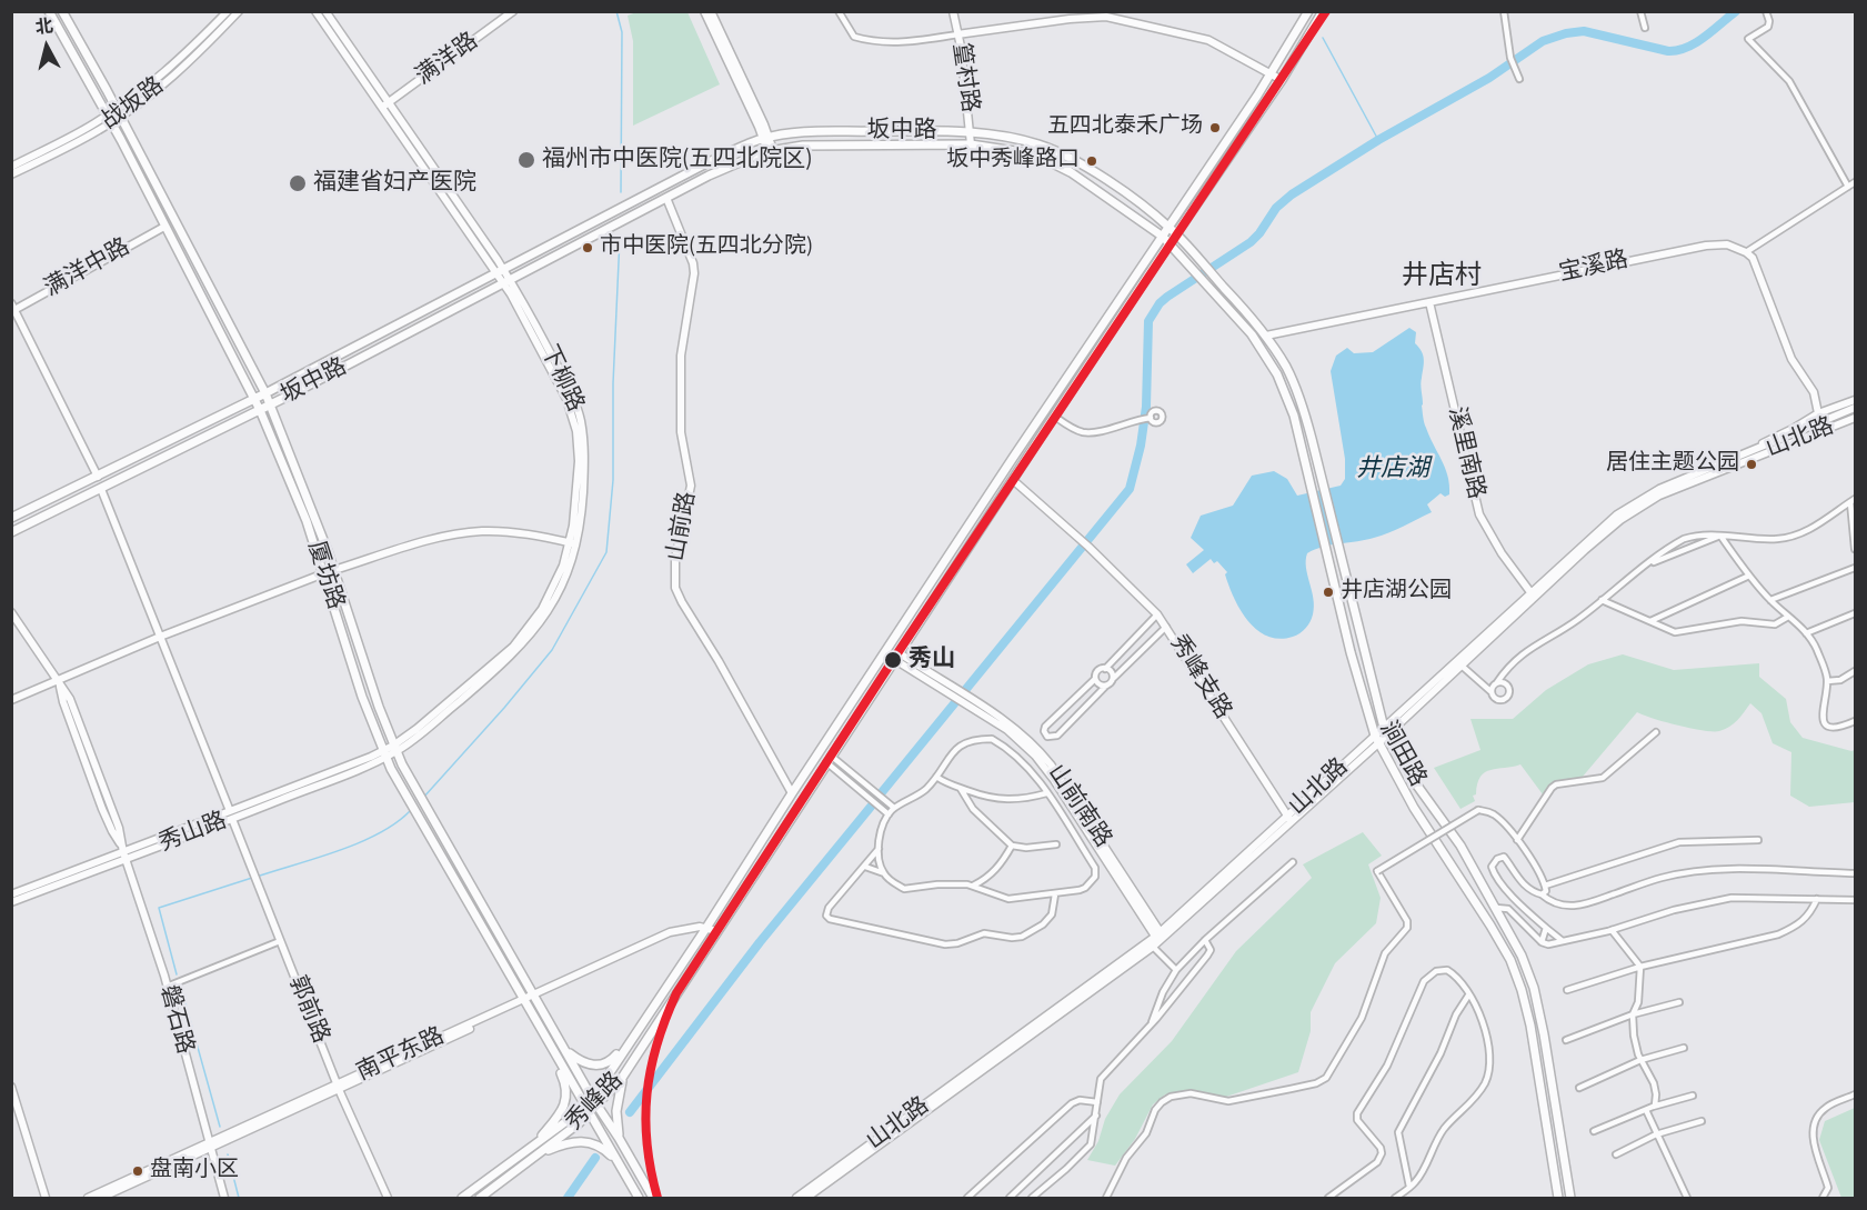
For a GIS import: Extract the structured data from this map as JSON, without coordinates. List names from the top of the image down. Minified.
{"streets":{"main road":["满洋路","篁村路","战坂路","坂中路","宝溪路","满洋中路","下柳路","山北路","溪里南路","山前路","厦坊路","秀峰支路","涧田路","山前南路","秀山路","郭前路","磐石路","南平东路","秀峰路"]},"crossings":[["满洋路","下柳路"],["篁村路","坂中路"],["战坂路","厦坊路"],["坂中路","下柳路"],["坂中路","山前路"],["坂中路","厦坊路"],["坂中路","涧田路"],["坂中路","郭前路"],["坂中路","秀峰路"],["宝溪路","溪里南路"],["宝溪路","涧田路"],["满洋中路","厦坊路"],["下柳路","厦坊路"],["下柳路","秀山路"],["山北路","溪里南路"],["山北路","秀峰支路"],["山北路","涧田路"],["山北路","山前南路"],["山前路","秀峰路"],["厦坊路","南平东路"],["厦坊路","秀峰路"],["秀峰支路","秀峰路"],["涧田路","秀峰路"],["山前南路","秀峰路"],["秀山路","郭前路"],["秀山路","磐石路"],["郭前路","南平东路"],["磐石路","南平东路"],["南平东路","秀峰路"]],"districts":["井店村"],"water":["井店湖"],"places":["五四北泰禾广场","福州市中医院(五四北院区)","坂中秀峰路口","福建省妇产医院","市中医院(五四北分院)","居住主题公园","井店湖公园","秀山","盘南小区"],"north":"top"}
